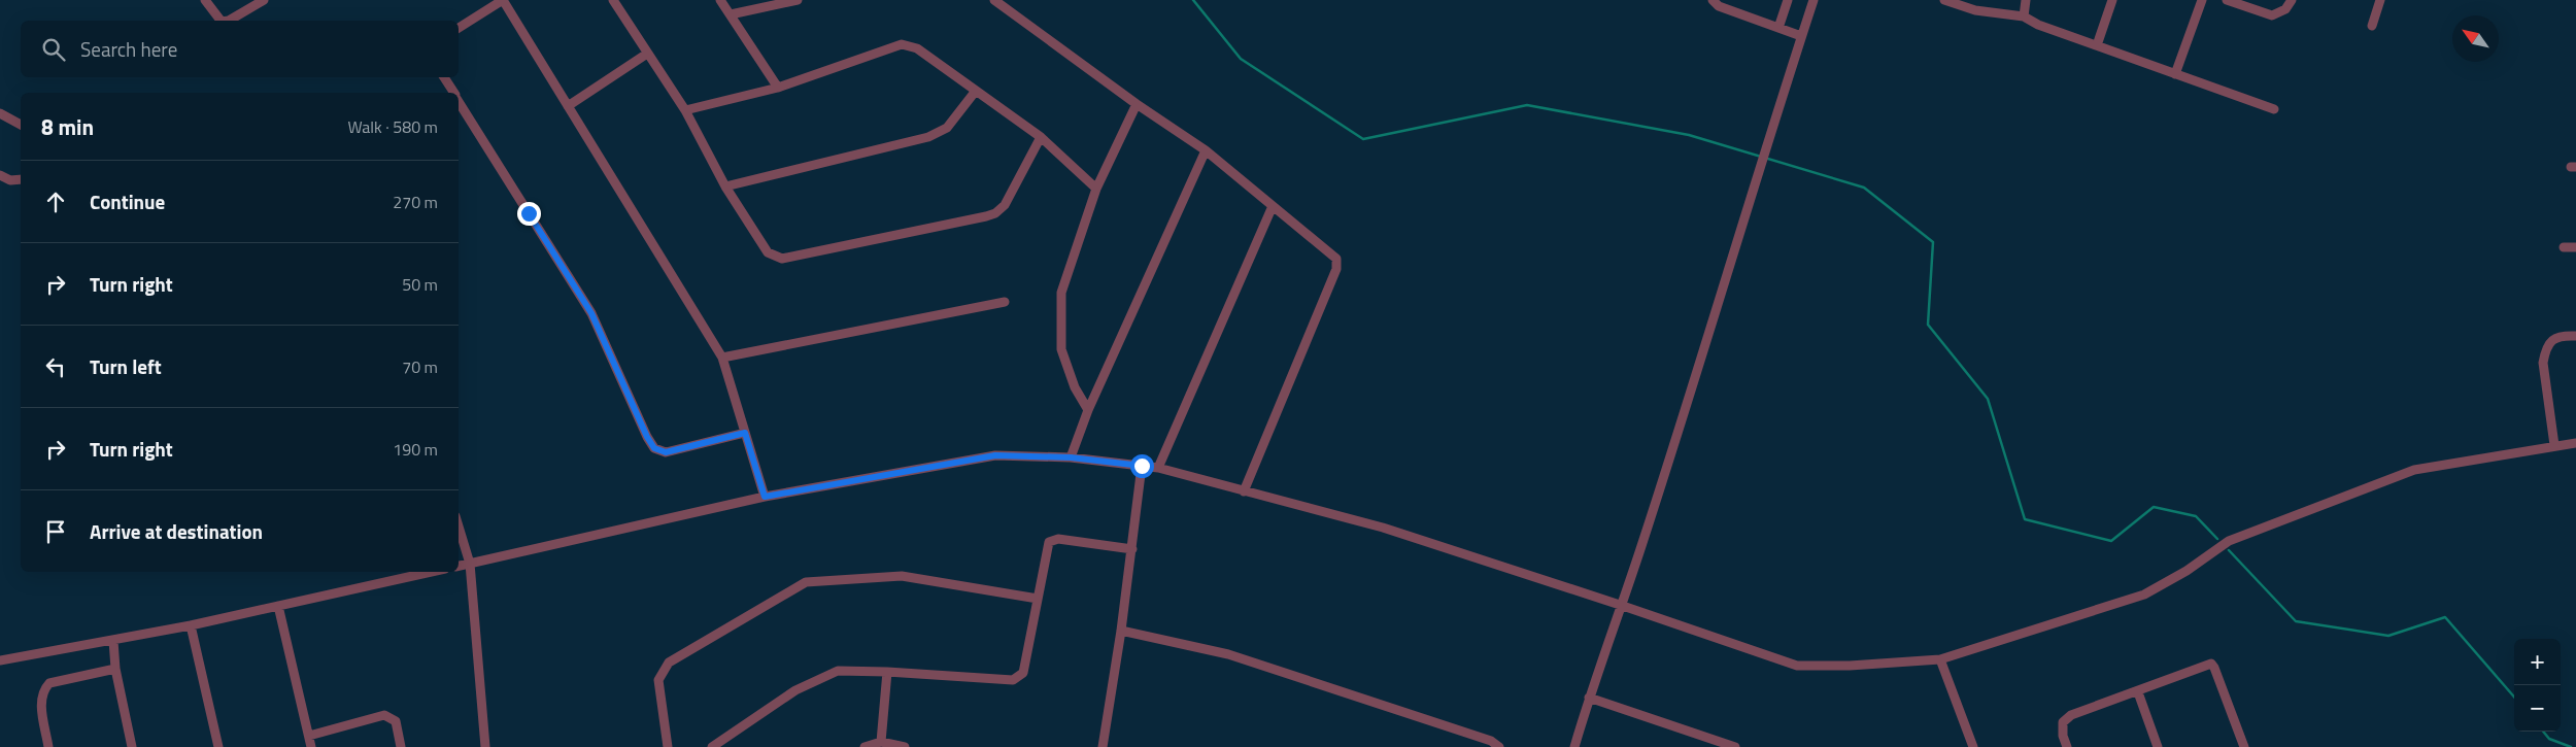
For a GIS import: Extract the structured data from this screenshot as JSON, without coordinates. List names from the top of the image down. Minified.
{"north":"top left","page":{"search":"Search here","heading":["8 min","Walk · 580 m"],"list":[["Continue","270 m"],["Turn right","50 m"],["Turn left","70 m"],["Turn right","190 m"],"Arrive at destination"],"map_buttons":["+","−"]}}
